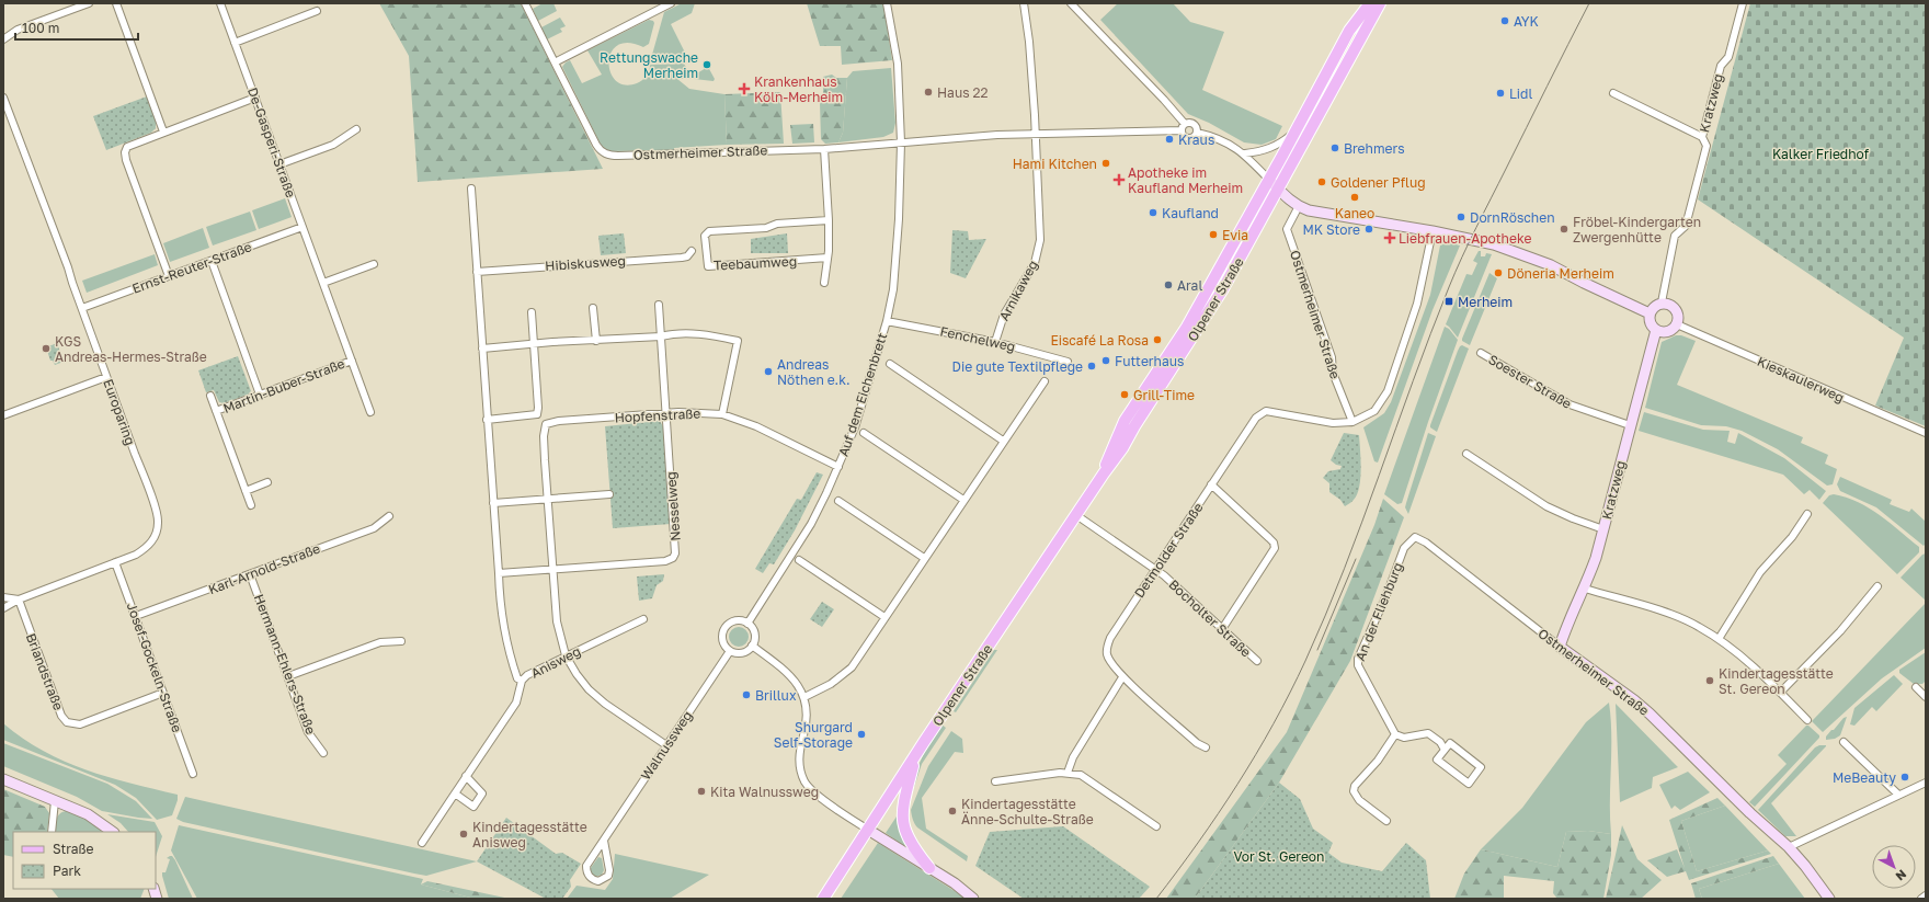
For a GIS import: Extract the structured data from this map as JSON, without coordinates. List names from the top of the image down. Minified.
{"streets":{"main road":["Olpener Straße"],"street":["Kratzweg","De-Gasperi-Straße","Ostmerheimer Straße","Hibiskusweg","Teebaumweg","Ernst-Reuter-Straße","Arnikaweg","Fenchelweg","Kieskaulerweg","Soester Straße","Martin-Buber-Straße","Auf dem Eichenbrett","Europaring","Hopfenstraße","Nesselweg","Detmolder Straße","Karl-Arnold-Straße","An der Fliehburg","Bocholter Straße","Anisweg","Hermann-Ehlers-Straße","Josef-Gockeln-Straße","Briandstraße","Walnussweg"]},"crossings":[["Kratzweg","Ostmerheimer Straße"],["Kratzweg","Kieskaulerweg"],["Kratzweg","Soester Straße"],["De-Gasperi-Straße","Ernst-Reuter-Straße"],["De-Gasperi-Straße","Martin-Buber-Straße"],["Ostmerheimer Straße","Arnikaweg"],["Ostmerheimer Straße","Auf dem Eichenbrett"],["Ostmerheimer Straße","Detmolder Straße"],["Ostmerheimer Straße","An der Fliehburg"],["Ernst-Reuter-Straße","Europaring"],["Arnikaweg","Fenchelweg"],["Olpener Straße","Bocholter Straße"],["Fenchelweg","Auf dem Eichenbrett"],["Auf dem Eichenbrett","Hopfenstraße"],["Auf dem Eichenbrett","Walnussweg"],["Europaring","Josef-Gockeln-Straße"],["Europaring","Briandstraße"],["Hopfenstraße","Nesselweg"],["Detmolder Straße","Bocholter Straße"],["Karl-Arnold-Straße","Hermann-Ehlers-Straße"],["Karl-Arnold-Straße","Josef-Gockeln-Straße"],["Josef-Gockeln-Straße","Briandstraße"]],"parks":["Kalker Friedhof","Vor St. Gereon"],"places":{"other":["AYK","Rettungswache Merheim","Haus 22","Lidl","Kraus","Brehmers","Hami Kitchen","Goldener Pflug","Kaneo","Kaufland","DornRöschen","MK Store","Fröbel-Kindergarten Zwergenhütte","Evia","Döneria Merheim","Aral","Eiscafé La Rosa","KGS Andreas-Hermes-Straße","Futterhaus","Die gute Textilpflege","Andreas Nöthen e.k.","Grill-Time","Kindertagesstätte St. Gereon","Brillux","Shurgard Self-Storage","MeBeauty","Kita Walnussweg","Kindertagesstätte Änne-Schulte-Straße","Kindertagesstätte Anisweg"],"health":["Krankenhaus Köln-Merheim","Apotheke im Kaufland Merheim","Liebfrauen-Apotheke"],"transit":["Merheim"]},"legend":["Straße","Park"],"scale_bar":"100 m","north":"bottom right"}
